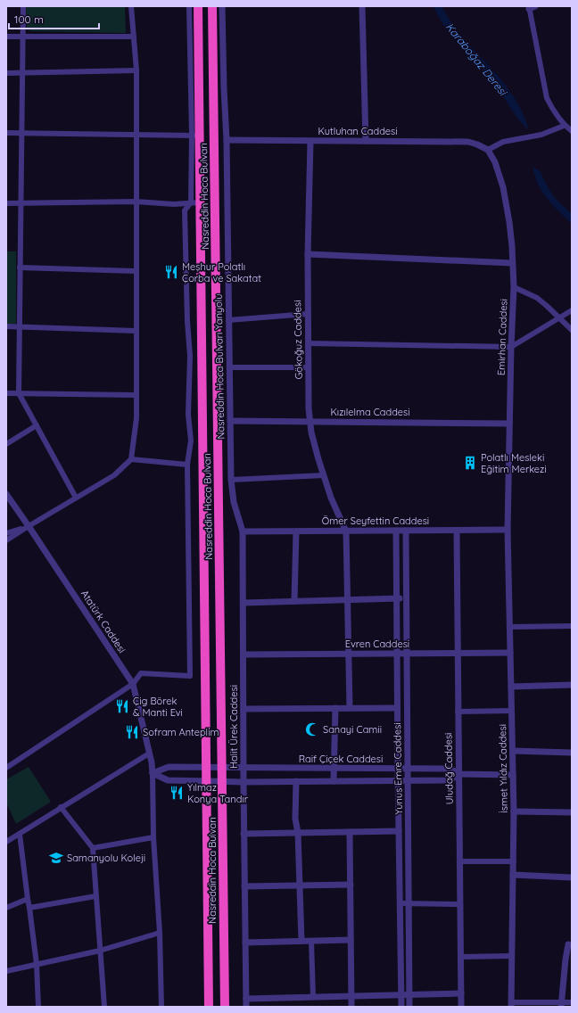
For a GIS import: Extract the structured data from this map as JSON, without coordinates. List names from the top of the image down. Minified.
{"streets":{"highway":["Nasreddin Hoca Bulvarı"],"street":["Kutluhan Caddesi","Emirhan Caddesi","Gökoğuz Caddesi","Nasreddin Hoca Bulvarı Yanyolu","Kızılelma Caddesi","Ömer Seyfettin Caddesi","Atatürk Caddesi","Evren Caddesi","Halit Ürek Caddesi","Raif Çiçek Caddesi","Yunus Emre Caddesi","Uludağ Caddesi","İsmet Yıldız Caddesi"]},"crossings":[["Kutluhan Caddesi","Emirhan Caddesi"],["Kutluhan Caddesi","Gökoğuz Caddesi"],["Kutluhan Caddesi","Nasreddin Hoca Bulvarı Yanyolu"],["Nasreddin Hoca Bulvarı","Raif Çiçek Caddesi"],["Emirhan Caddesi","Kızılelma Caddesi"],["Emirhan Caddesi","Ömer Seyfettin Caddesi"],["Emirhan Caddesi","İsmet Yıldız Caddesi"],["Gökoğuz Caddesi","Kızılelma Caddesi"],["Gökoğuz Caddesi","Ömer Seyfettin Caddesi"],["Nasreddin Hoca Bulvarı Yanyolu","Kızılelma Caddesi"],["Nasreddin Hoca Bulvarı Yanyolu","Ömer Seyfettin Caddesi"],["Nasreddin Hoca Bulvarı Yanyolu","Halit Ürek Caddesi"],["Ömer Seyfettin Caddesi","Halit Ürek Caddesi"],["Ömer Seyfettin Caddesi","Yunus Emre Caddesi"],["Ömer Seyfettin Caddesi","Uludağ Caddesi"],["Ömer Seyfettin Caddesi","İsmet Yıldız Caddesi"],["Atatürk Caddesi","Raif Çiçek Caddesi"],["Evren Caddesi","Halit Ürek Caddesi"],["Evren Caddesi","Yunus Emre Caddesi"],["Evren Caddesi","Uludağ Caddesi"],["Evren Caddesi","İsmet Yıldız Caddesi"],["Halit Ürek Caddesi","Raif Çiçek Caddesi"],["Raif Çiçek Caddesi","Yunus Emre Caddesi"],["Raif Çiçek Caddesi","Uludağ Caddesi"],["Raif Çiçek Caddesi","İsmet Yıldız Caddesi"]],"water":["Karaboğaz Deresi"],"places":{"restaurant":["Meşhur Polatlı Çorba ve Sakatat","Çig Börek & Manti Evi","Sofram Anteplim","Yılmaz Konya Tandır"],"building":["Polatlı Mesleki Eğitim Merkezi"],"mosque":["Sanayi Camii"],"school or university":["Samanyolu Koleji"]},"scale_bar":"100 m"}
